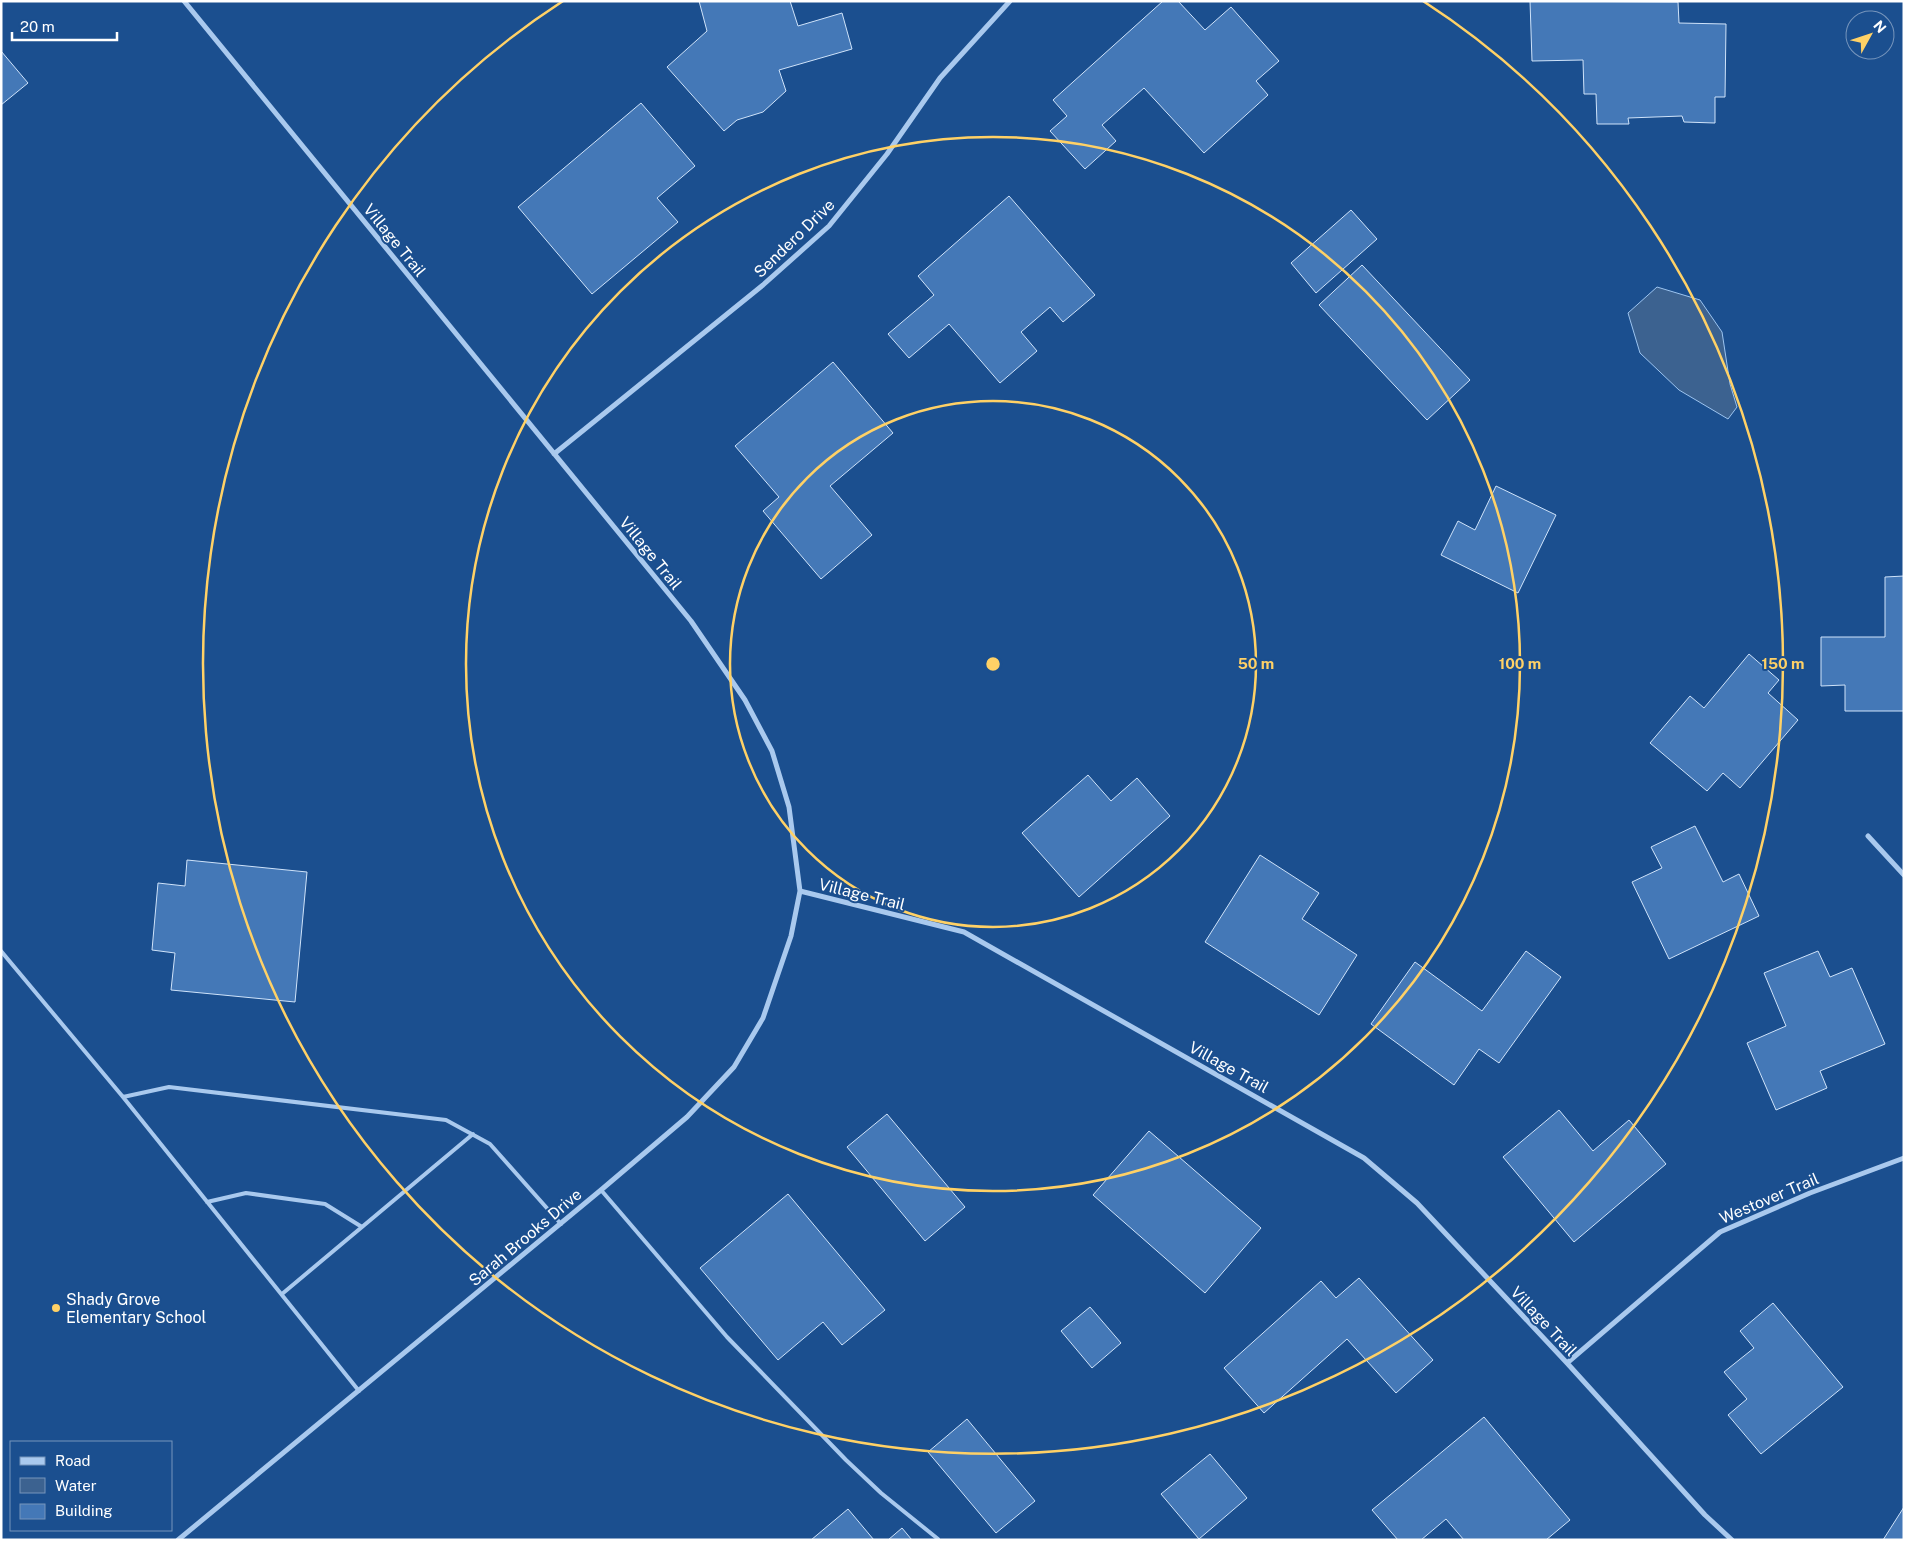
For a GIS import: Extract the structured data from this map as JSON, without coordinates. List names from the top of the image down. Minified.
{"streets":{"street":["Sendero Drive","Village Trail","Westover Trail","Sarah Brooks Drive"]},"crossings":[["Sendero Drive","Village Trail"],["Village Trail","Westover Trail"],["Village Trail","Sarah Brooks Drive"]],"places":["Shady Grove Elementary School"],"legend":["Road","Water","Building"],"scale_bar":"20 m","north":"top right","rings":["50 m","100 m","150 m"]}
